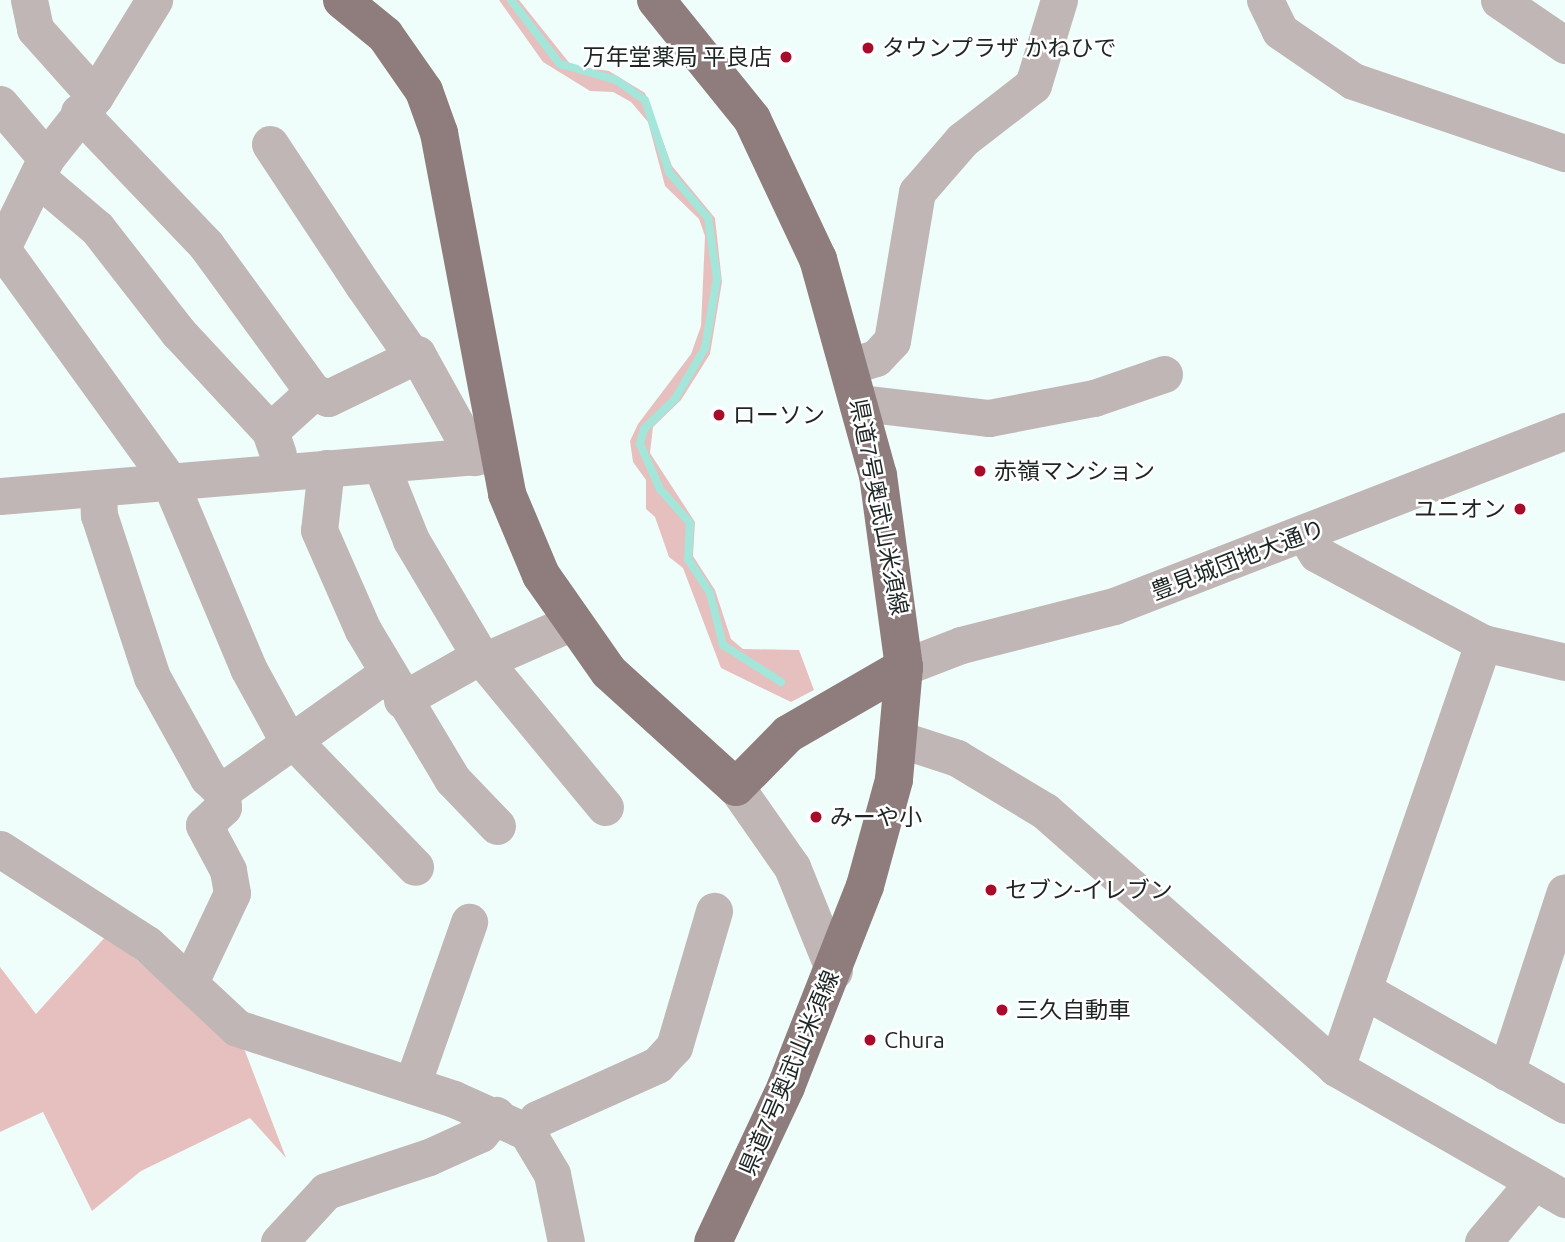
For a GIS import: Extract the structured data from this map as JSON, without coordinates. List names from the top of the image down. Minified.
{"streets":{"main road":["県道7号奥武山米須線"],"street":["豊見城団地大通り"]},"crossings":[["県道7号奥武山米須線","豊見城団地大通り"]],"places":["タウンプラザ かねひで","万年堂薬局 平良店","ローソン","赤嶺マンション","ユニオン","みーや小","セブン-イレブン","三久自動車","Chura"]}
